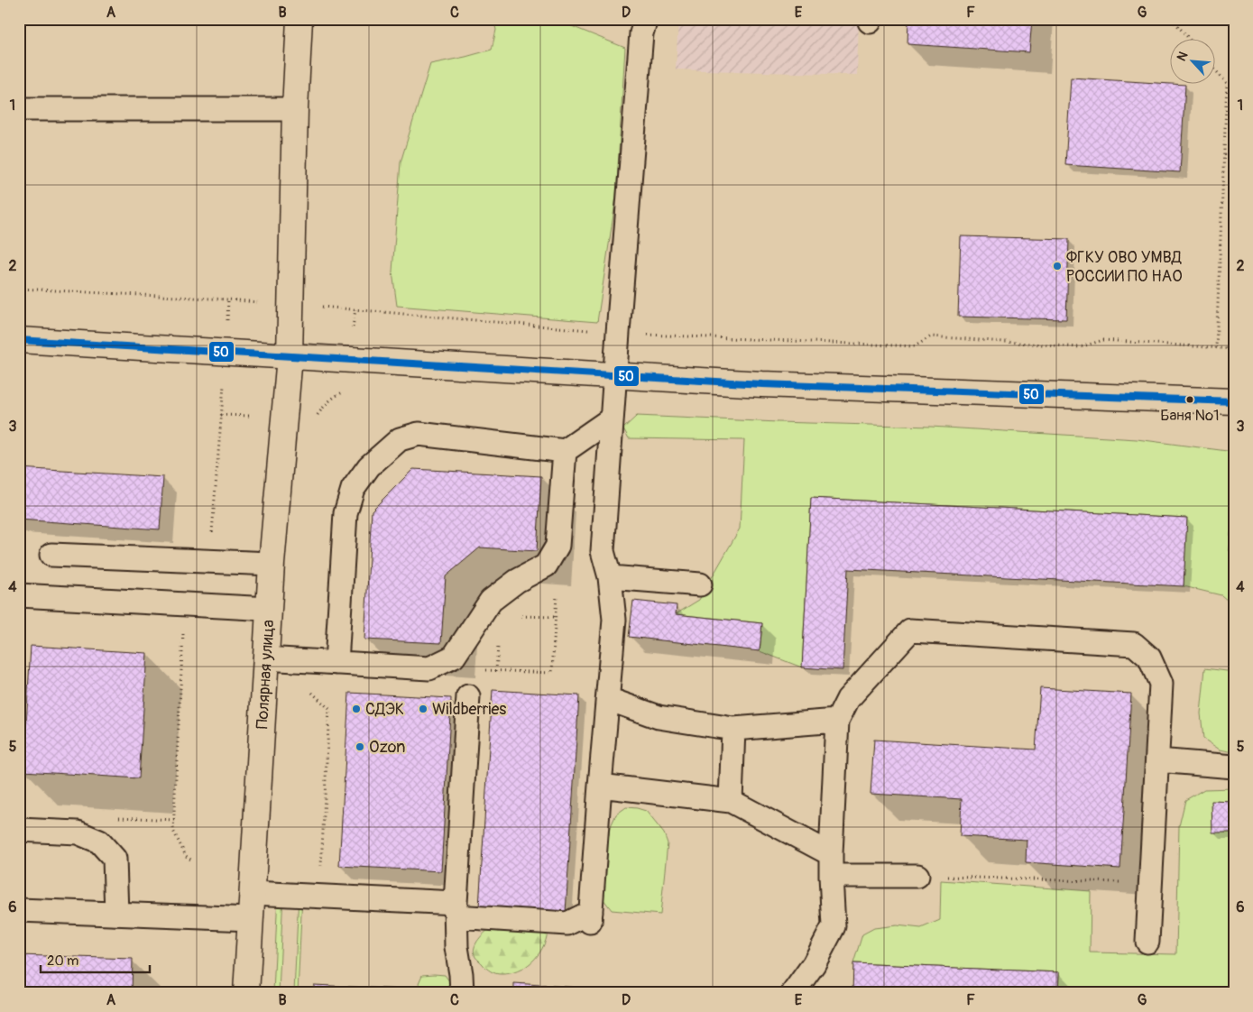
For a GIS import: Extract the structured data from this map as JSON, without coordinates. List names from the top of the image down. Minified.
{"streets":{"main road":["Полярная улица"]},"places":["ФГКУ ОВО УМВД РОССИИ ПО НАО","Баня №1","СДЭК","Wildberries","Ozon"],"lines":["transit line 50"],"scale_bar":"20 m","north":"top left","grid":{"columns":["A","B","C","D","E","F","G"],"rows":["1","2","3","4","5","6"]}}
